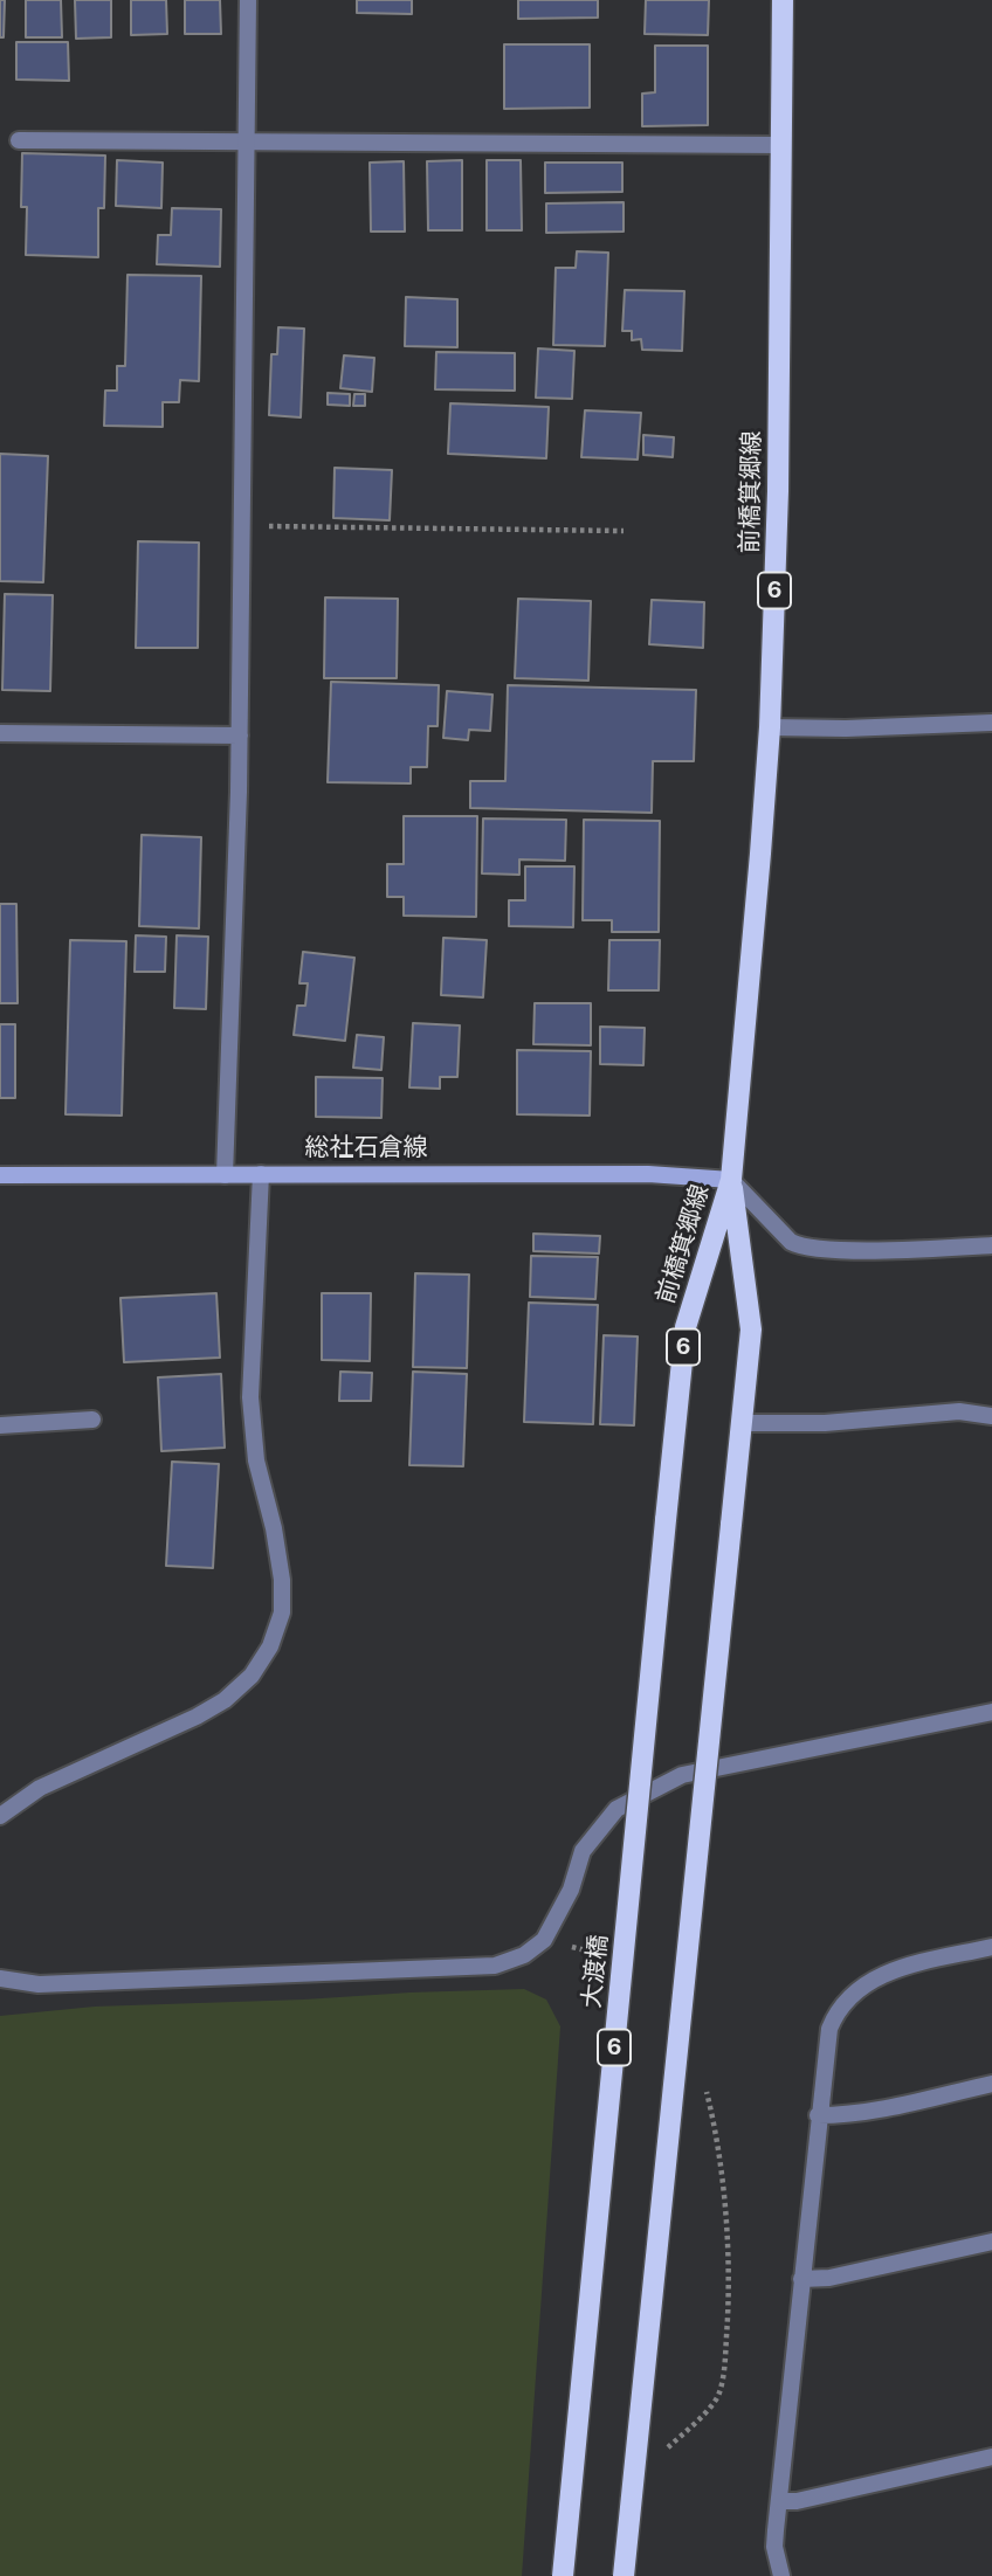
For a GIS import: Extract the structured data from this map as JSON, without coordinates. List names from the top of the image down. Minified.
{"streets":{"main road":["前橋箕郷線","6","総社石倉線","大渡橋"]},"crossings":[["前橋箕郷線","総社石倉線"],["前橋箕郷線","大渡橋"]]}
